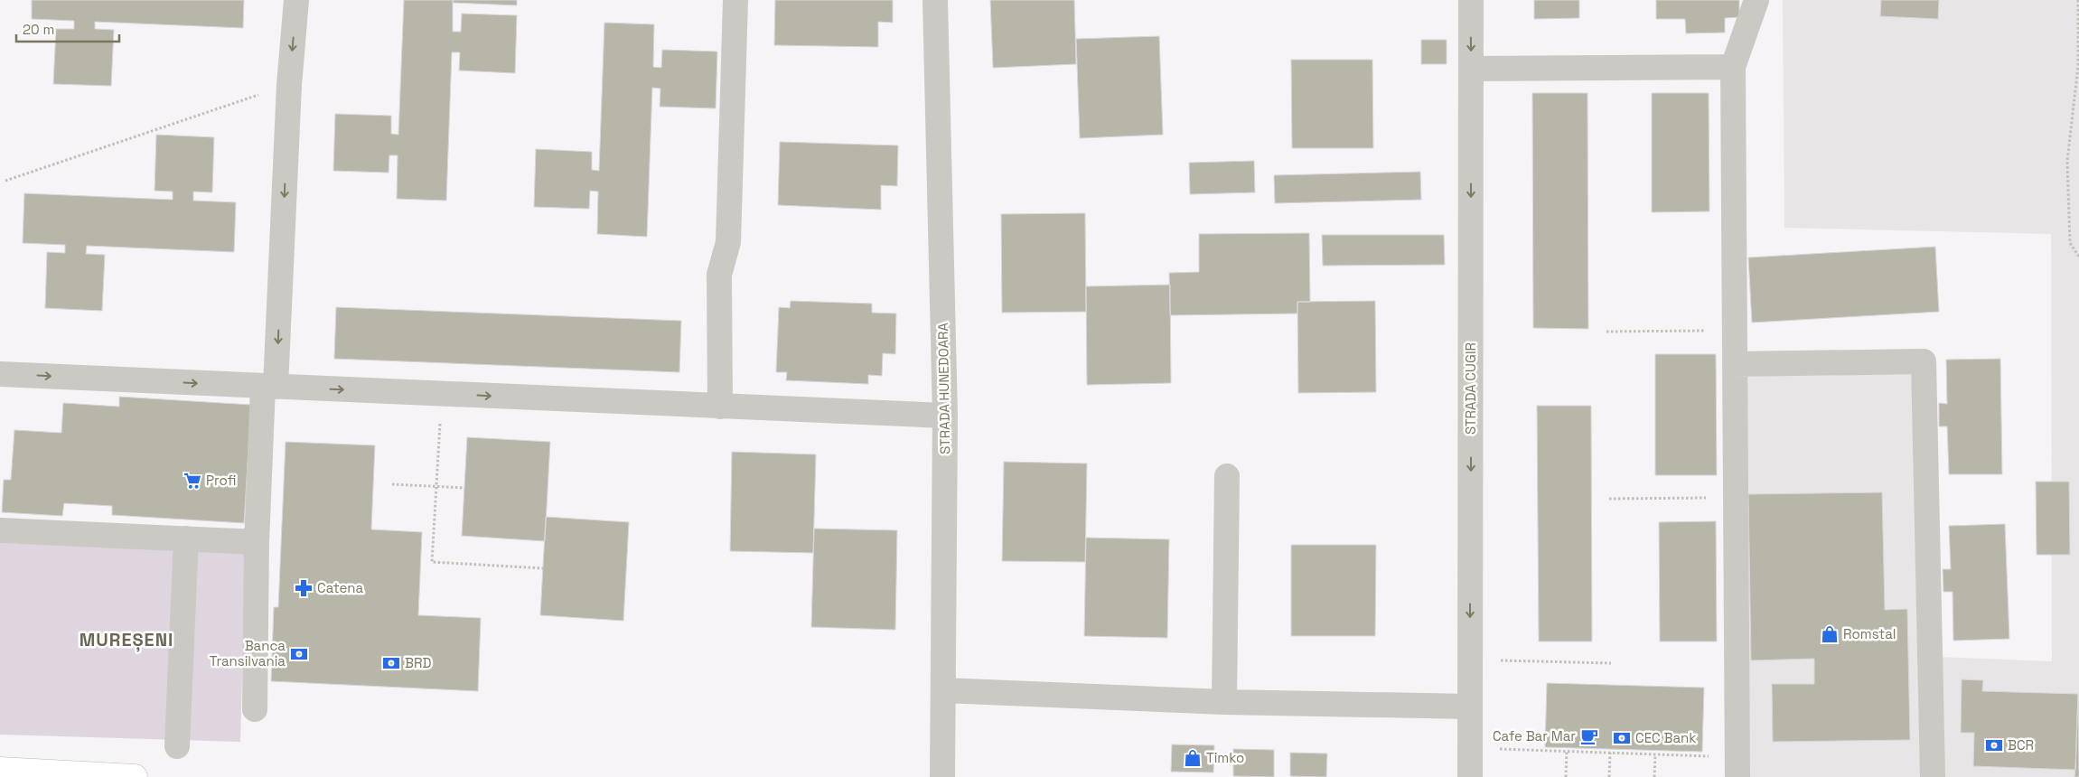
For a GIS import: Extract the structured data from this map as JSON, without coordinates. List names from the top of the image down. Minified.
{"streets":{"street":["STRADA HUNEDOARA","STRADA CUGIR"]},"one_way":["STRADA CUGIR"],"districts":["MUREȘENI"],"places":{"supermarket":["Profi"],"pharmacy":["Catena"],"shop":["Romstal","Timko"],"bank":["Banca Transilvania","BRD","CEC Bank","BCR"],"cafe":["Cafe Bar Mar"]},"scale_bar":"20 m"}
